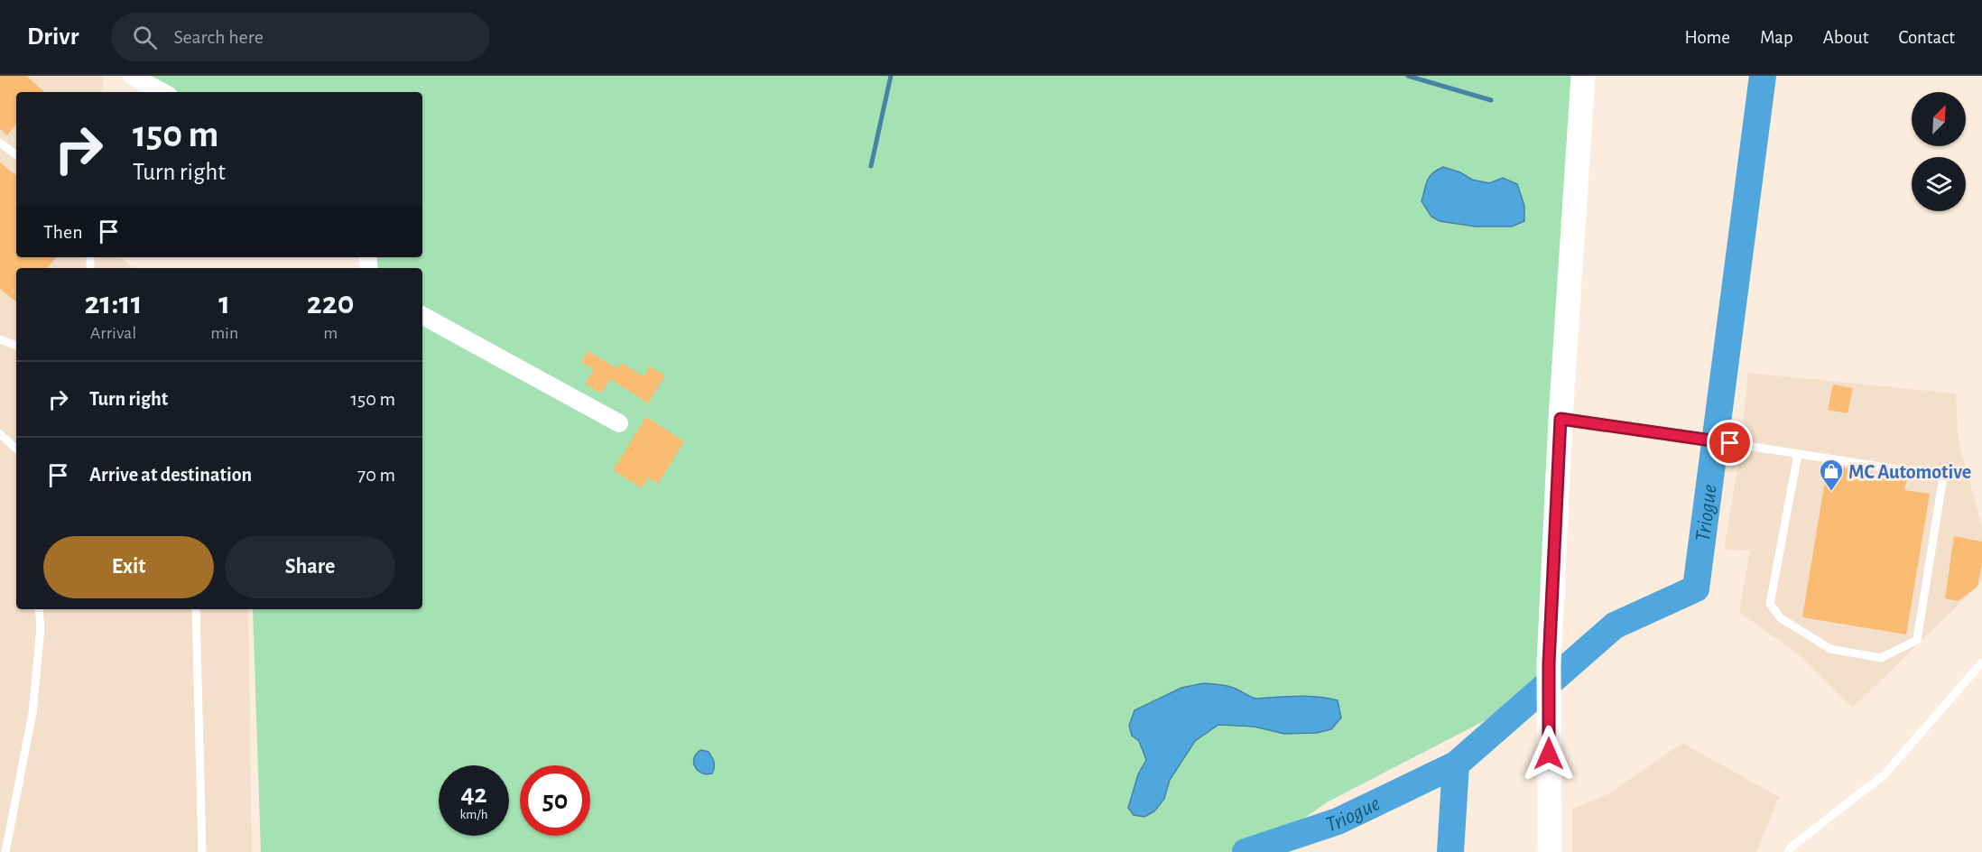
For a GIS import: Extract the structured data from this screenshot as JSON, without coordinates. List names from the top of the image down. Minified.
{"water":["Triogue"],"places":{"shop":["MC Automotive"]},"north":"top right","page":{"header":"Drivr","search":"Search here","nav":["Home","Map","About","Contact"],"turn":["150 m","Turn right"],"then":"Then","eta":["21:11","Arrival","1","min","220","m"],"list":[{"name":"Turn right","value":"150 m"},{"name":"Arrive at destination","value":"70 m"}],"buttons":["Exit","Share"],"speed":"42 km/h","limit":"50"}}
